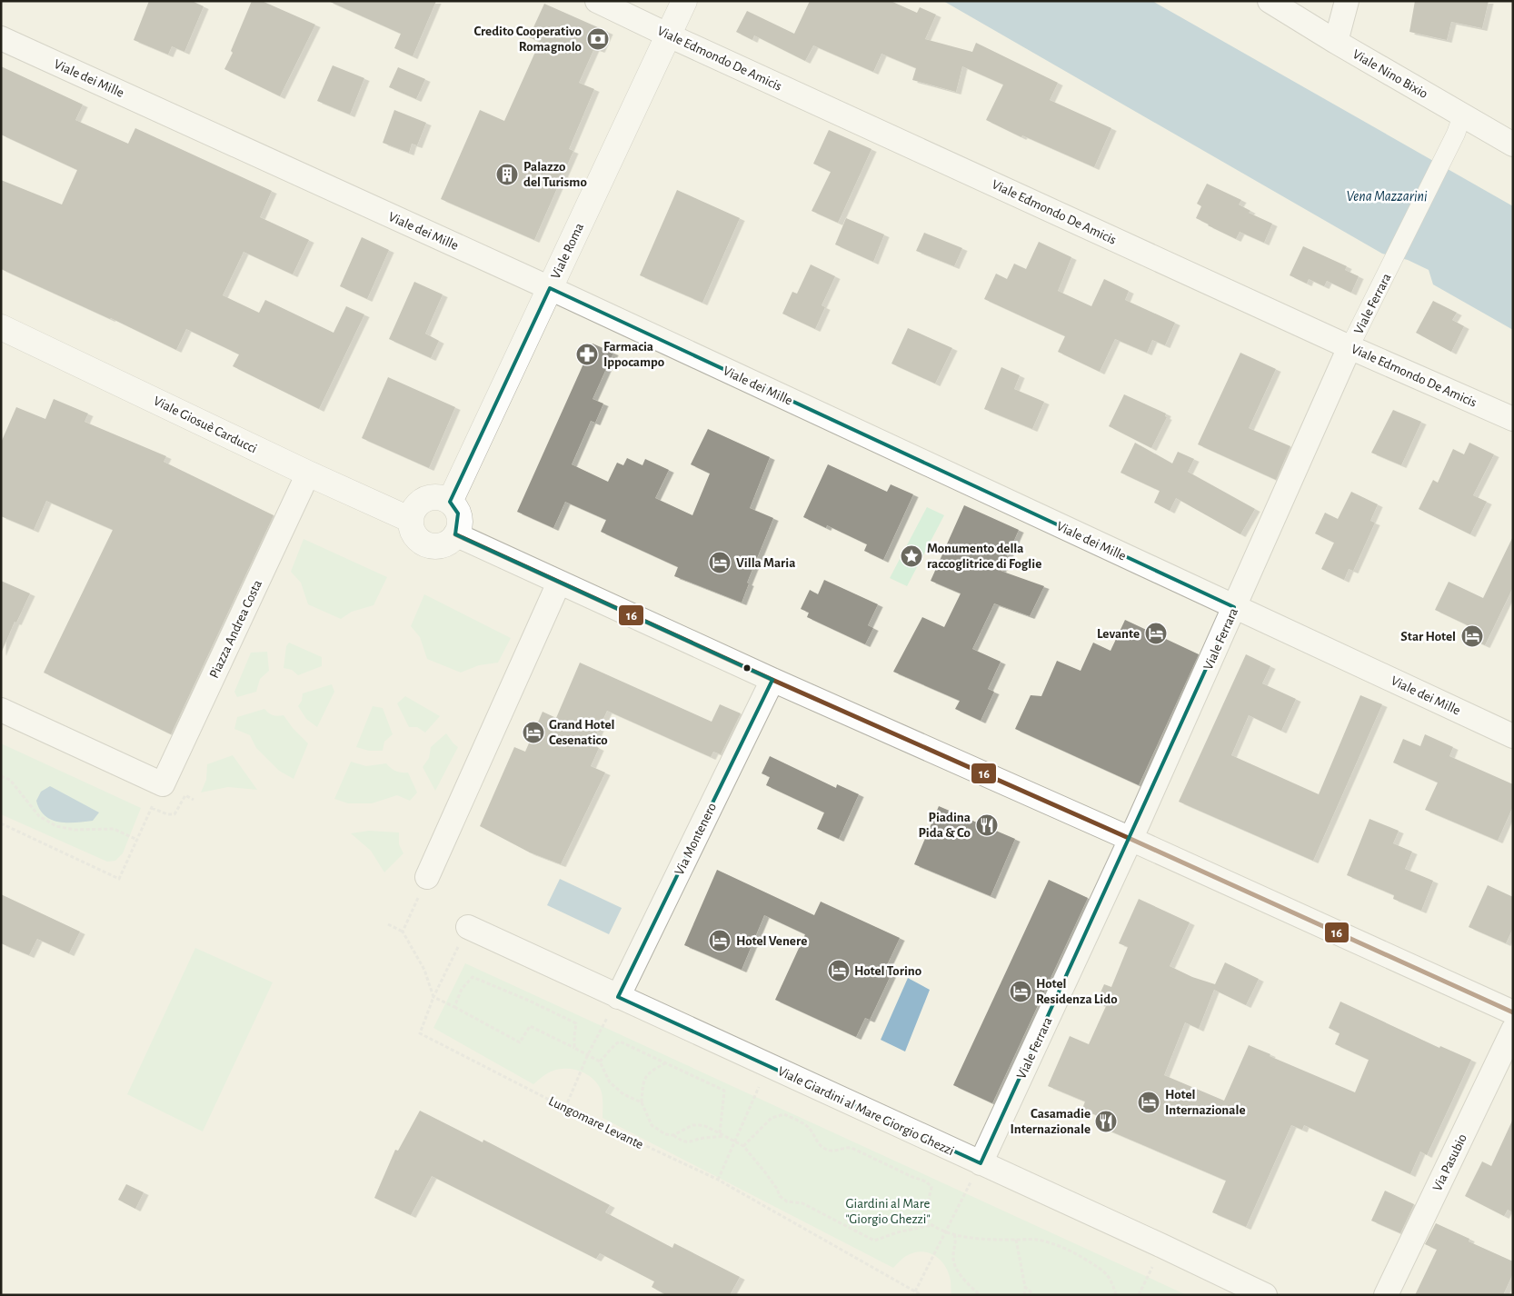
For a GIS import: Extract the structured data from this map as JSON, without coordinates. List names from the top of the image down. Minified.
{"streets":{"street":["Viale Edmondo De Amicis","Viale Nino Bixio","Viale dei Mille","Viale Roma","Viale Ferrara","Viale Giosuè Carducci","Piazza Andrea Costa","Via Montenero","Viale Giardini al Mare Giorgio Ghezzi","Via Pasubio"],"path":["Lungomare Levante"]},"crossings":[["Viale Edmondo De Amicis","Viale Roma"],["Viale Edmondo De Amicis","Viale Ferrara"],["Viale Nino Bixio","Viale Ferrara"],["Viale dei Mille","Viale Roma"],["Viale dei Mille","Viale Ferrara"],["Viale Roma","Viale Giosuè Carducci"],["Viale Ferrara","Viale Giardini al Mare Giorgio Ghezzi"],["Viale Giosuè Carducci","Piazza Andrea Costa"],["Via Montenero","Viale Giardini al Mare Giorgio Ghezzi"]],"water":["Vena Mazzarini"],"parks":["Giardini al Mare \"Giorgio Ghezzi\""],"places":{"bank":["Credito Cooperativo Romagnolo"],"building":["Palazzo del Turismo"],"pharmacy":["Farmacia Ippocampo"],"place":["Monumento della raccoglitrice di Foglie"],"hotel":["Villa Maria","Levante","Star Hotel","Grand Hotel Cesenatico","Hotel Venere","Hotel Torino","Hotel Residenza Lido","Hotel Internazionale"],"restaurant":["Piadina Pida & Co","Casamadie Internazionale"]},"lines":["transit line 16"]}
